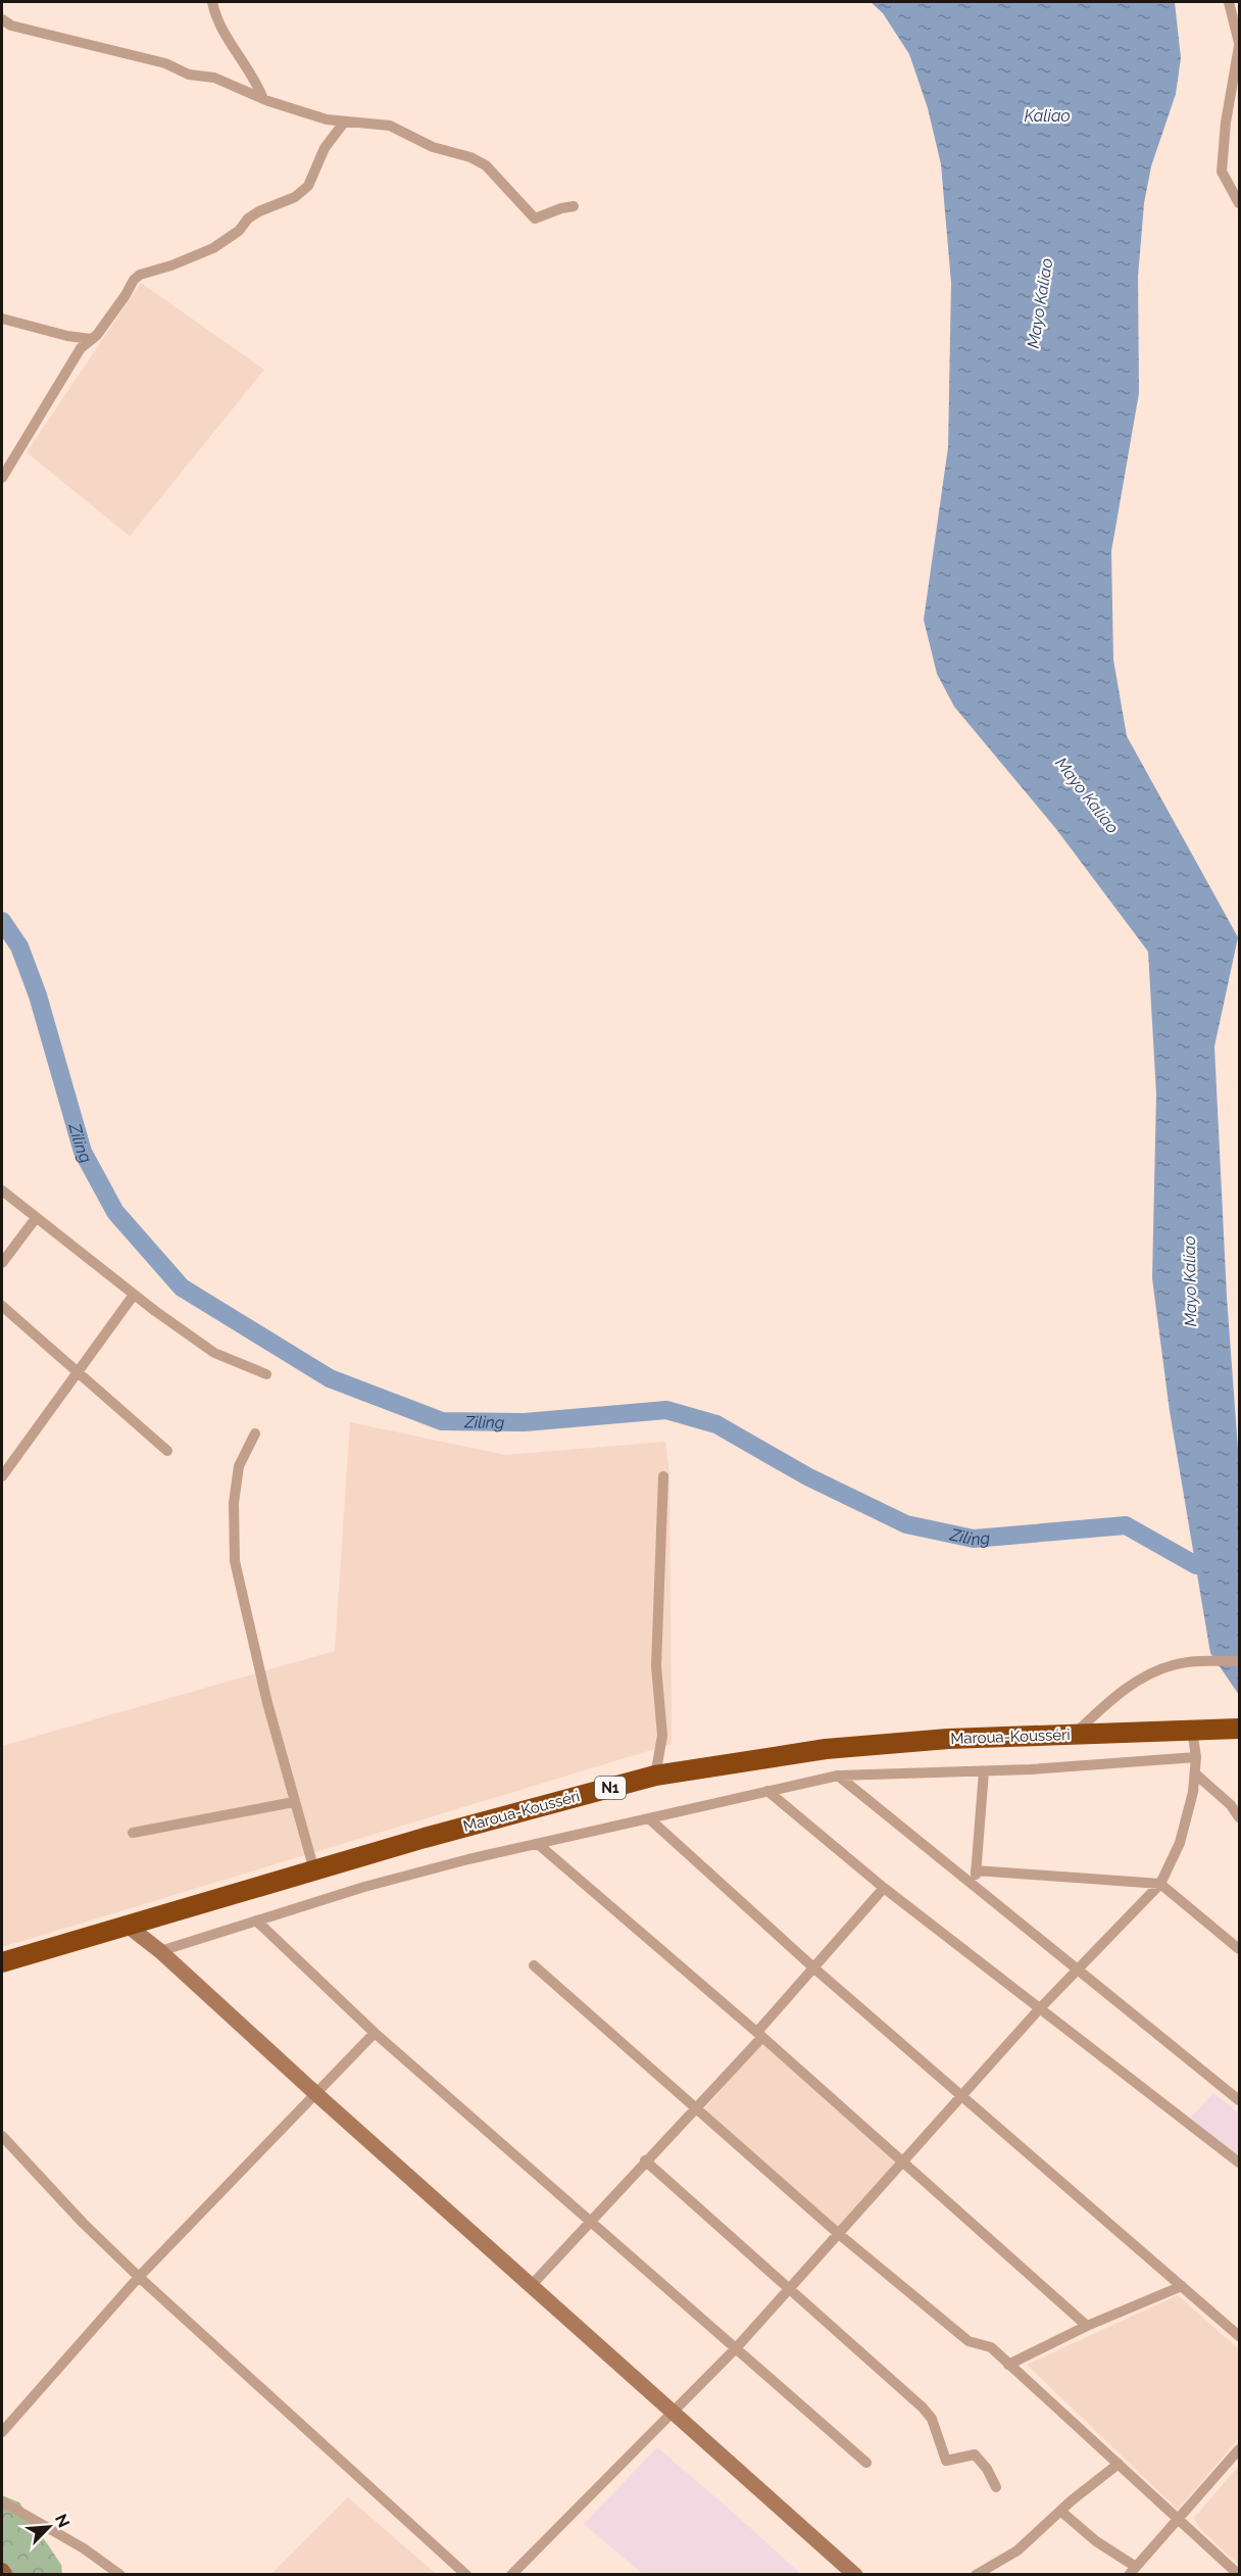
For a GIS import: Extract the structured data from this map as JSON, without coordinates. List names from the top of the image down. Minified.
{"streets":{"highway":["Maroua-Kousséri","N1"]},"water":["Kaliao","Mayo Kaliao","Ziling"],"north":"top right"}
